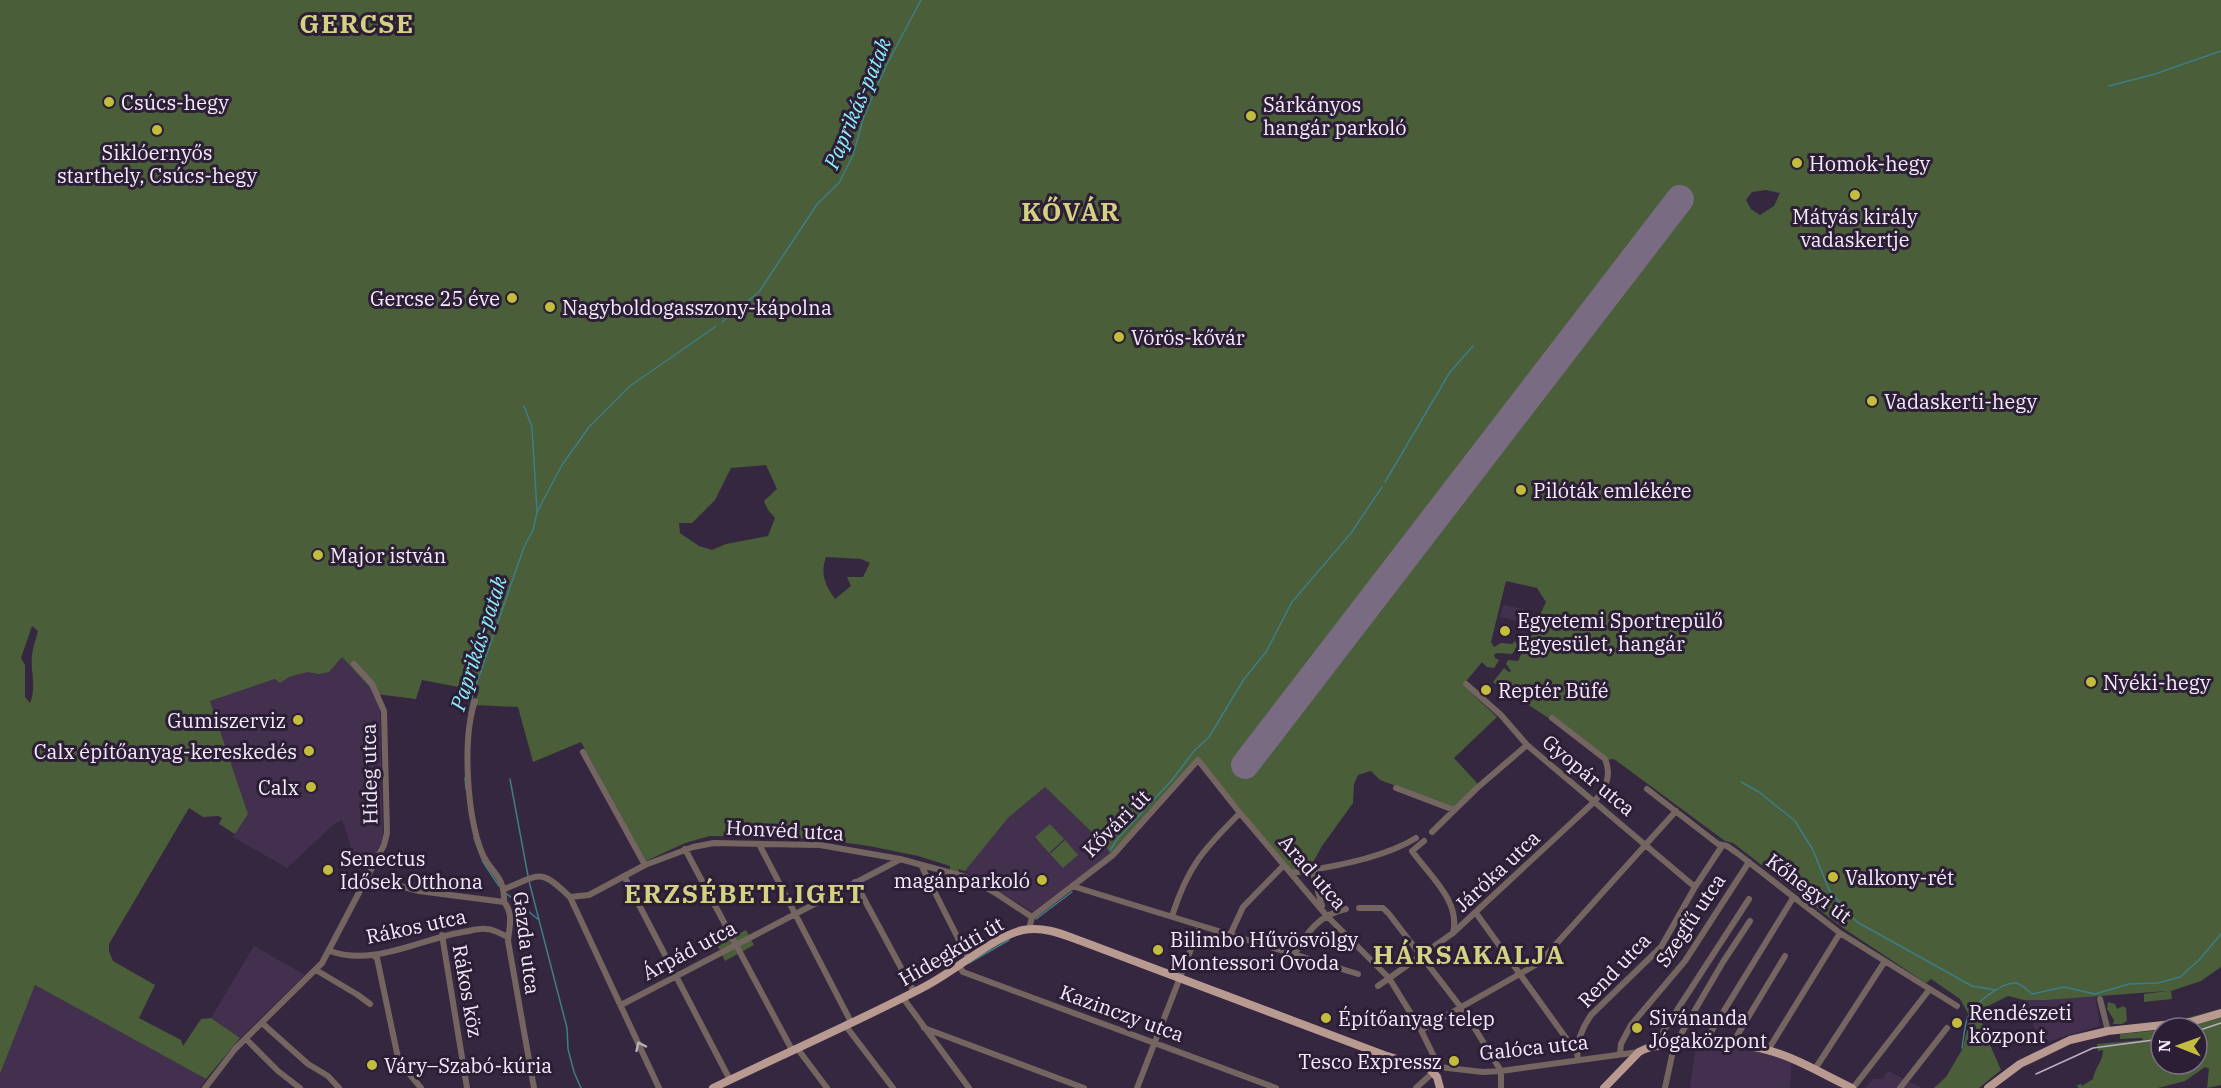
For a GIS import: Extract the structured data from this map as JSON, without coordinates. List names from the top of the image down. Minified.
{"streets":{"main road":["Hidegkúti út"],"street":["Hideg utca","Gyopár utca","Kővári út","Honvéd utca","Járóka utca","Arad utca","Kőhegyi út","Szegfű utca","Rákos utca","Gazda utca","Árpád utca","Rend utca","Rákos köz","Kazinczy utca","Galóca utca"]},"crossings":[["Hideg utca","Rákos utca"],["Gyopár utca","Járóka utca"],["Gyopár utca","Rend utca"],["Kővári út","Honvéd utca"],["Kővári út","Arad utca"],["Honvéd utca","Árpád utca"],["Járóka utca","Arad utca"],["Arad utca","Hidegkúti út"],["Arad utca","Galóca utca"],["Kőhegyi út","Szegfű utca"],["Kőhegyi út","Rend utca"],["Szegfű utca","Galóca utca"],["Rákos utca","Gazda utca"],["Rákos utca","Rákos köz"],["Hidegkúti út","Kazinczy utca"],["Hidegkúti út","Galóca utca"],["Rend utca","Galóca utca"]],"districts":["GERCSE","KŐVÁR","ERZSÉBETLIGET","HÁRSAKALJA"],"water":["Paprikás-patak"],"places":["Csúcs-hegy","Sárkányos hangár parkoló","Siklóernyős starthely, Csúcs-hegy","Homok-hegy","Mátyás király vadaskertje","Gercse 25 éve","Nagyboldogasszony-kápolna","Vörös-kővár","Vadaskerti-hegy","Pilóták emlékére","Major istván","Egyetemi Sportrepülő Egyesület, hangár","Nyéki-hegy","Reptér Büfé","Gumiszerviz","Calx építőanyag-kereskedés","Calx","Senectus Idősek Otthona","Valkony-rét","magánparkoló","Bilimbo Hűvösvölgy Montessori Óvoda","Építőanyag telep","Rendészeti központ","Sivánanda Jógaközpont","Tesco Expressz","Váry–Szabó-kúria"],"north":"left"}
